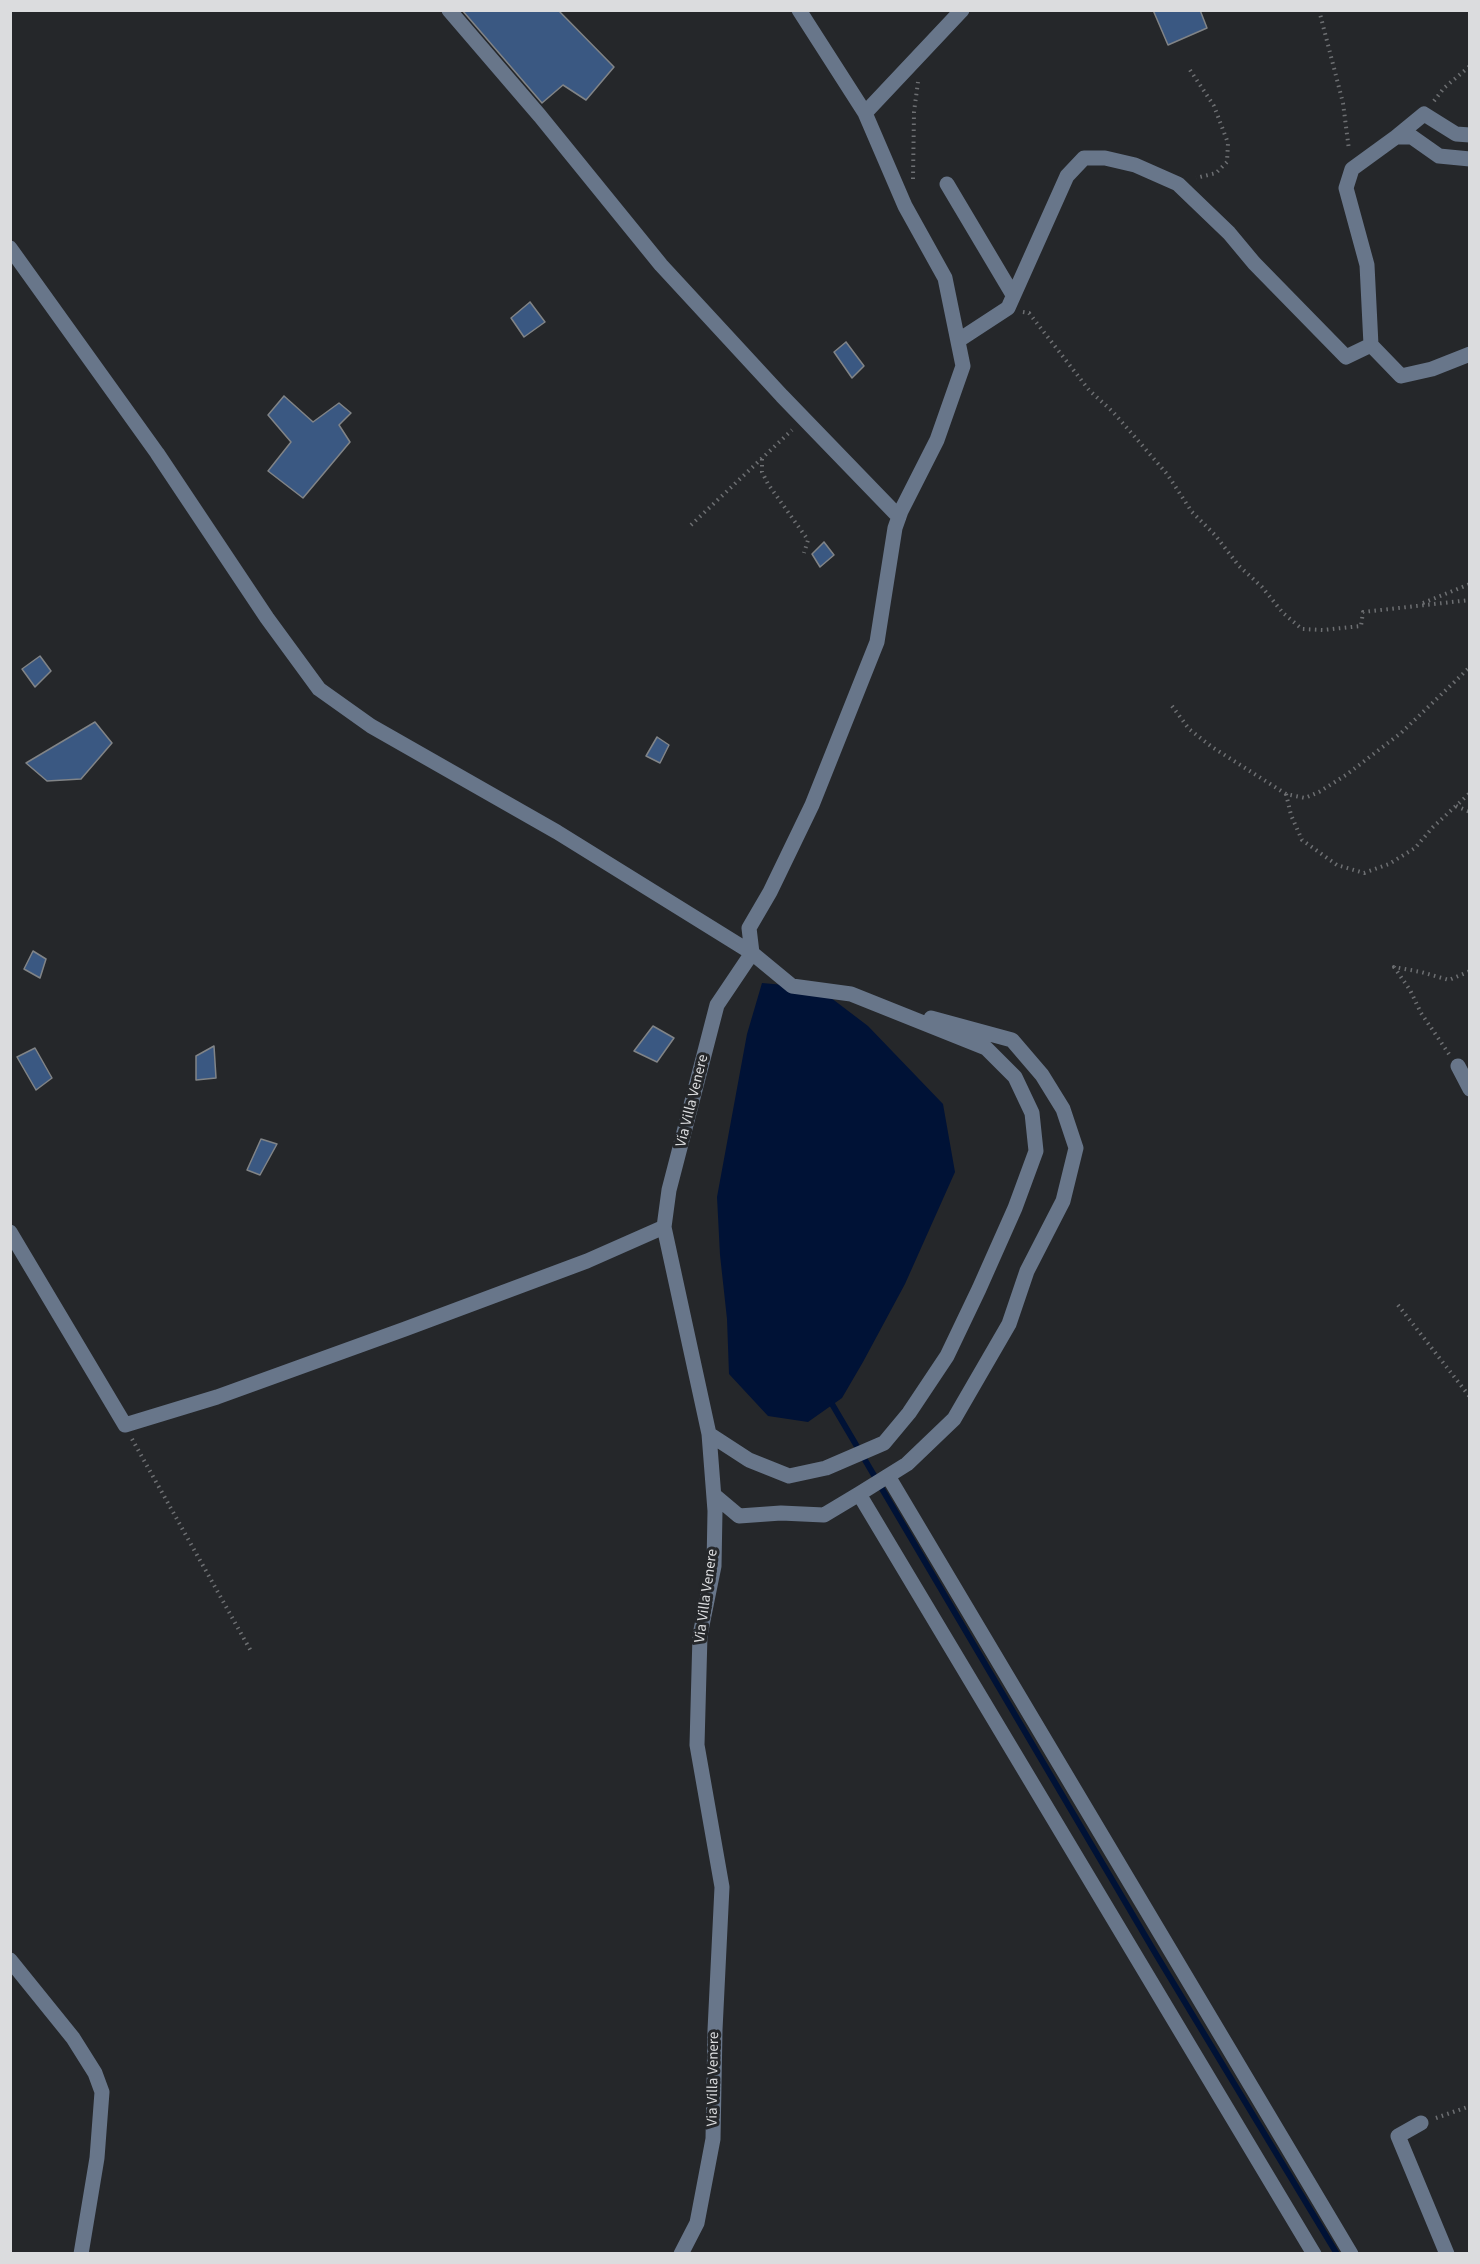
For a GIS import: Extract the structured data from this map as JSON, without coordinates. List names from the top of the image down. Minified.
{"streets":{"street":["Via Villa Venere"]}}
